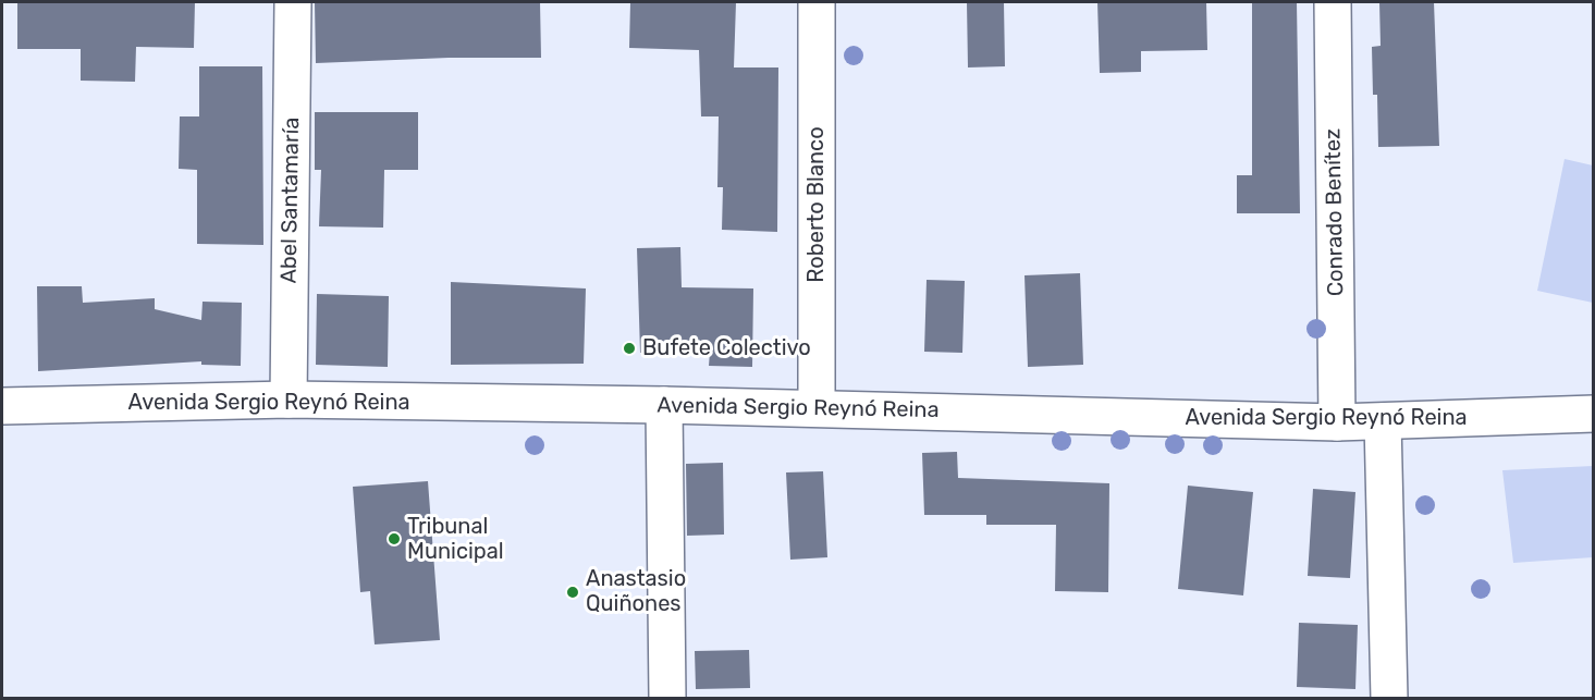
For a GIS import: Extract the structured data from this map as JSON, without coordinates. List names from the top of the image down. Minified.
{"streets":{"street":["Abel Santamaría","Roberto Blanco","Conrado Benítez","Avenida Sergio Reynó Reina"]},"crossings":[["Abel Santamaría","Avenida Sergio Reynó Reina"],["Roberto Blanco","Avenida Sergio Reynó Reina"],["Conrado Benítez","Avenida Sergio Reynó Reina"]],"places":["Bufete Colectivo","Tribunal Municipal","Anastasio Quiñones"]}
